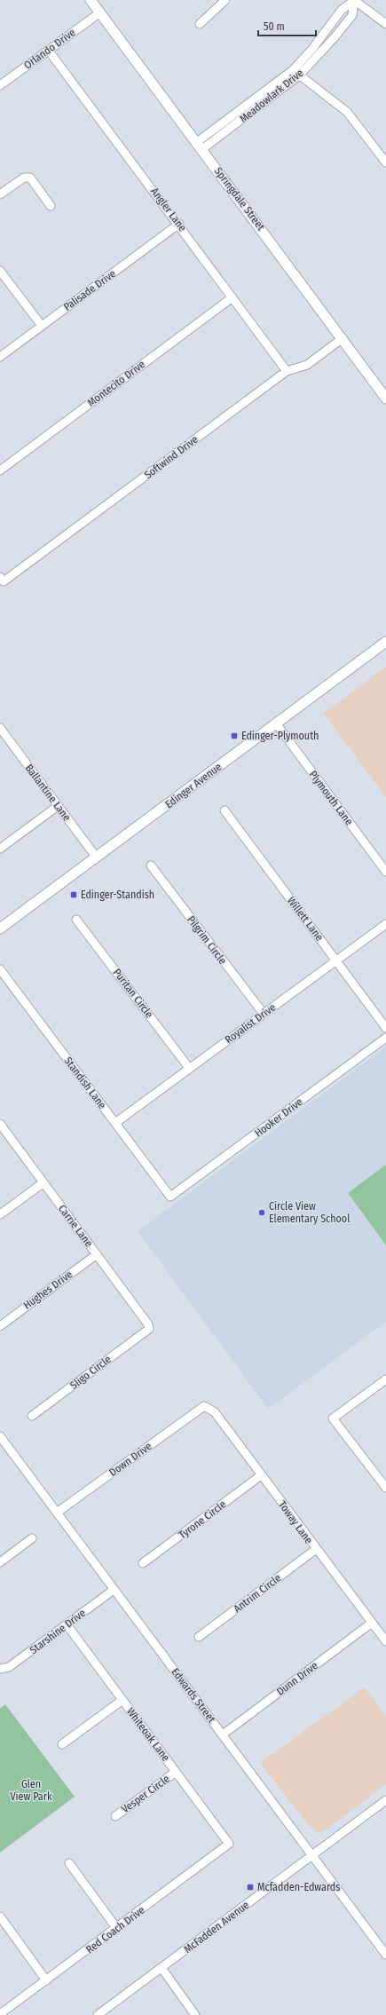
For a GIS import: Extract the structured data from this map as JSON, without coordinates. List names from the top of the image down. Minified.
{"streets":{"main road":["Springdale Street","Edinger Avenue"],"street":["Orlando Drive","Meadowlark Drive","Angler Lane","Palisade Drive","Montecito Drive","Softwind Drive","Ballantine Lane","Plymouth Lane","Willett Lane","Pilgrim Circle","Puritan Circle","Royalist Drive","Standish Lane","Hooker Drive","Carrie Lane","Hughes Drive","Sligo Circle","Down Drive","Tyrone Circle","Toway Lane","Antrim Circle","Starshine Drive","Dunn Drive","Edwards Street","Whiteoak Lane","Vesper Circle","McFadden Avenue","Red Coach Drive"]},"crossings":[["Orlando Drive","Springdale Street"],["Orlando Drive","Angler Lane"],["Meadowlark Drive","Springdale Street"],["Springdale Street","Softwind Drive"],["Angler Lane","Palisade Drive"],["Angler Lane","Montecito Drive"],["Angler Lane","Softwind Drive"],["Edinger Avenue","Ballantine Lane"],["Edinger Avenue","Plymouth Lane"],["Willett Lane","Royalist Drive"],["Pilgrim Circle","Royalist Drive"],["Puritan Circle","Royalist Drive"],["Royalist Drive","Standish Lane"],["Standish Lane","Hooker Drive"],["Carrie Lane","Hughes Drive"],["Carrie Lane","Sligo Circle"],["Down Drive","Toway Lane"],["Down Drive","Edwards Street"],["Tyrone Circle","Toway Lane"],["Toway Lane","Antrim Circle"],["Toway Lane","Dunn Drive"],["Starshine Drive","Edwards Street"],["Starshine Drive","Whiteoak Lane"],["Dunn Drive","Edwards Street"],["Edwards Street","McFadden Avenue"],["Whiteoak Lane","Vesper Circle"],["Whiteoak Lane","Red Coach Drive"]],"parks":["Glen View Park"],"places":{"transit":["Edinger-Plymouth","Edinger-Standish","Mcfadden-Edwards"],"other":["Circle View Elementary School"]},"scale_bar":"50 m"}
